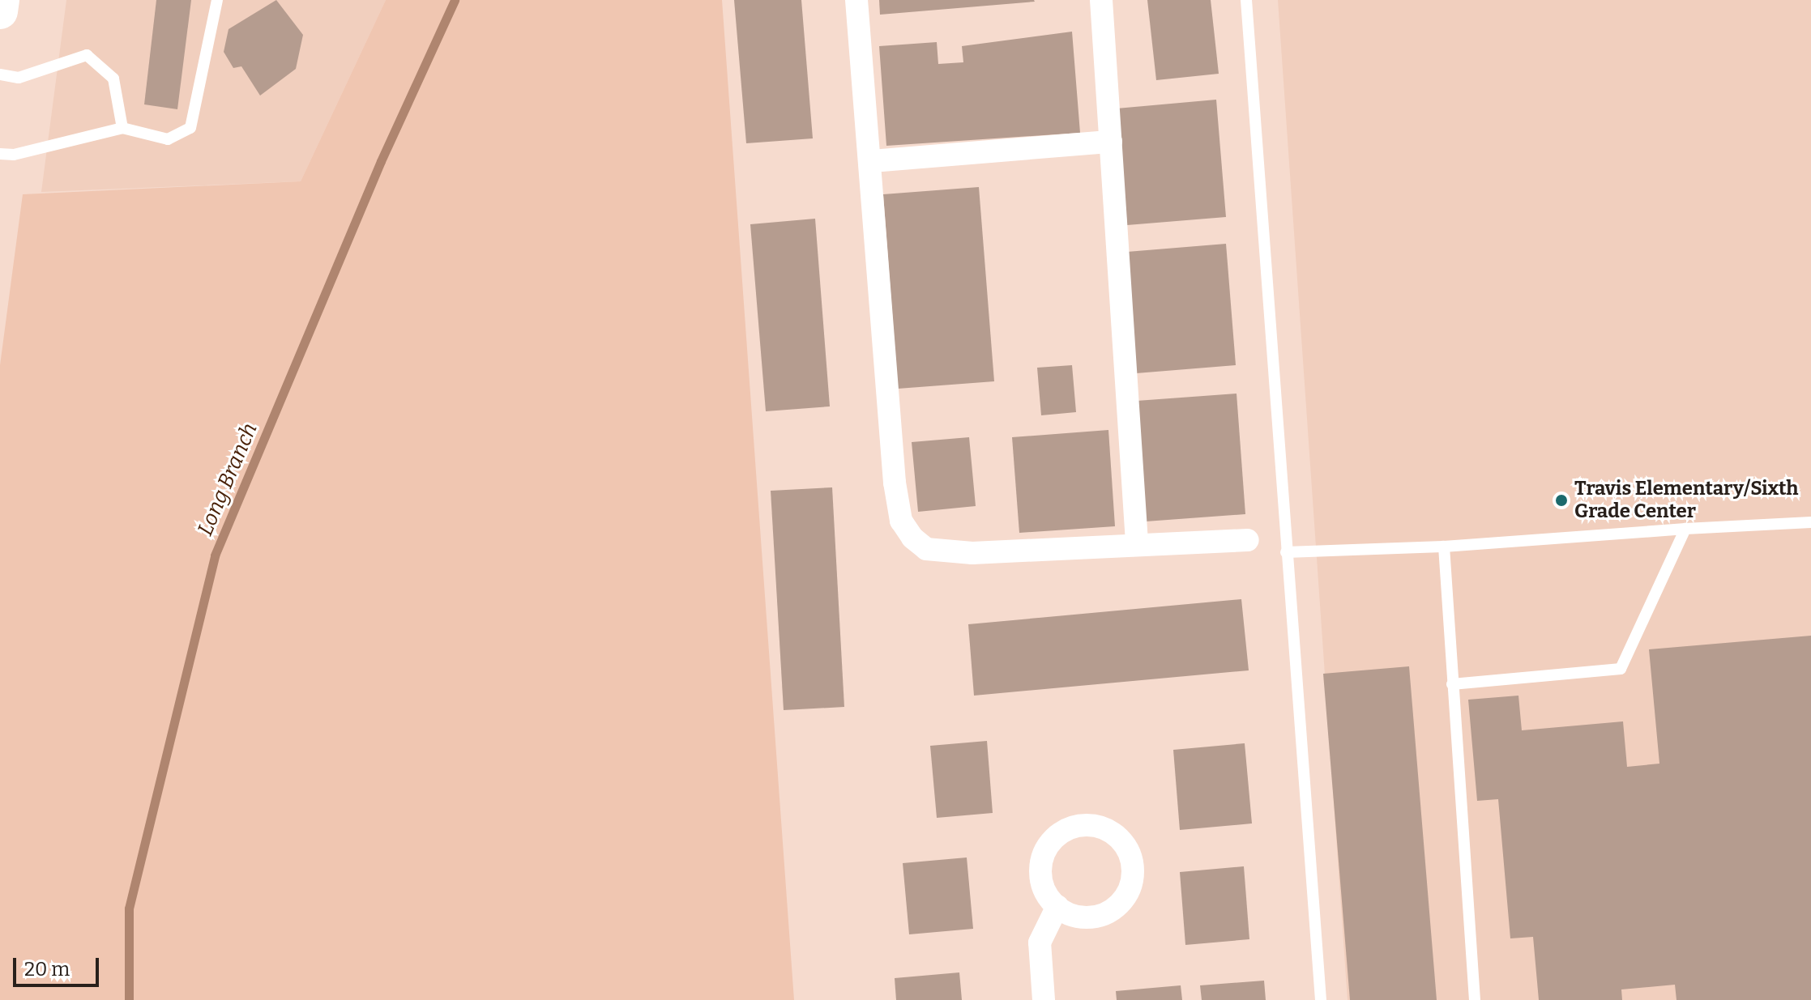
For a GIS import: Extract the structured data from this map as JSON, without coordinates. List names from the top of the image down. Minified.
{"water":["Long Branch"],"places":["Travis Elementary/Sixth Grade Center"],"scale_bar":"20 m"}
